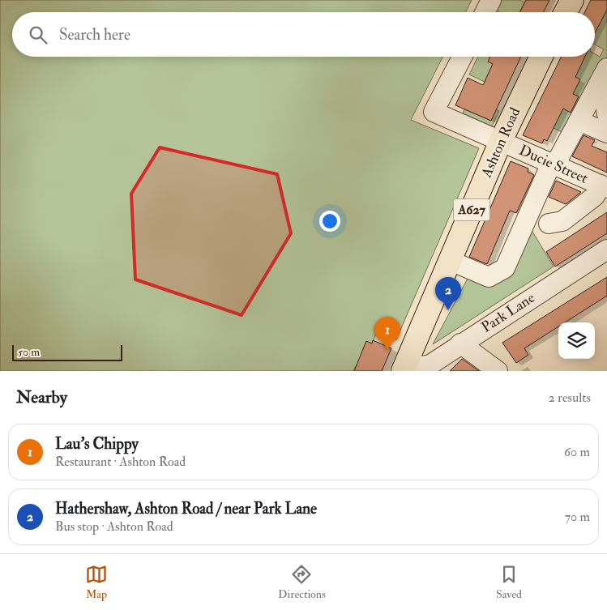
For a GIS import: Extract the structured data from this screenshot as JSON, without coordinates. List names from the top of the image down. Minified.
{"streets":{"highway":["Ashton Road","A627"],"street":["Ducie Street","Park Lane"]},"crossings":[["Ashton Road","Ducie Street"],["Ashton Road","Park Lane"]],"scale_bar":"50 m","page":{"search":"Search here","pins":["2","1"],"scale":"50 m","heading":["Nearby","2 results"],"list":[{"mark":"1","name":"Lau's Chippy","note":"Restaurant · Ashton Road","value":"60 m"},{"mark":"2","name":"Hathershaw, Ashton Road / near Park Lane","note":"Bus stop · Ashton Road","value":"70 m"}],"nav":["Map","Directions","Saved"]}}
